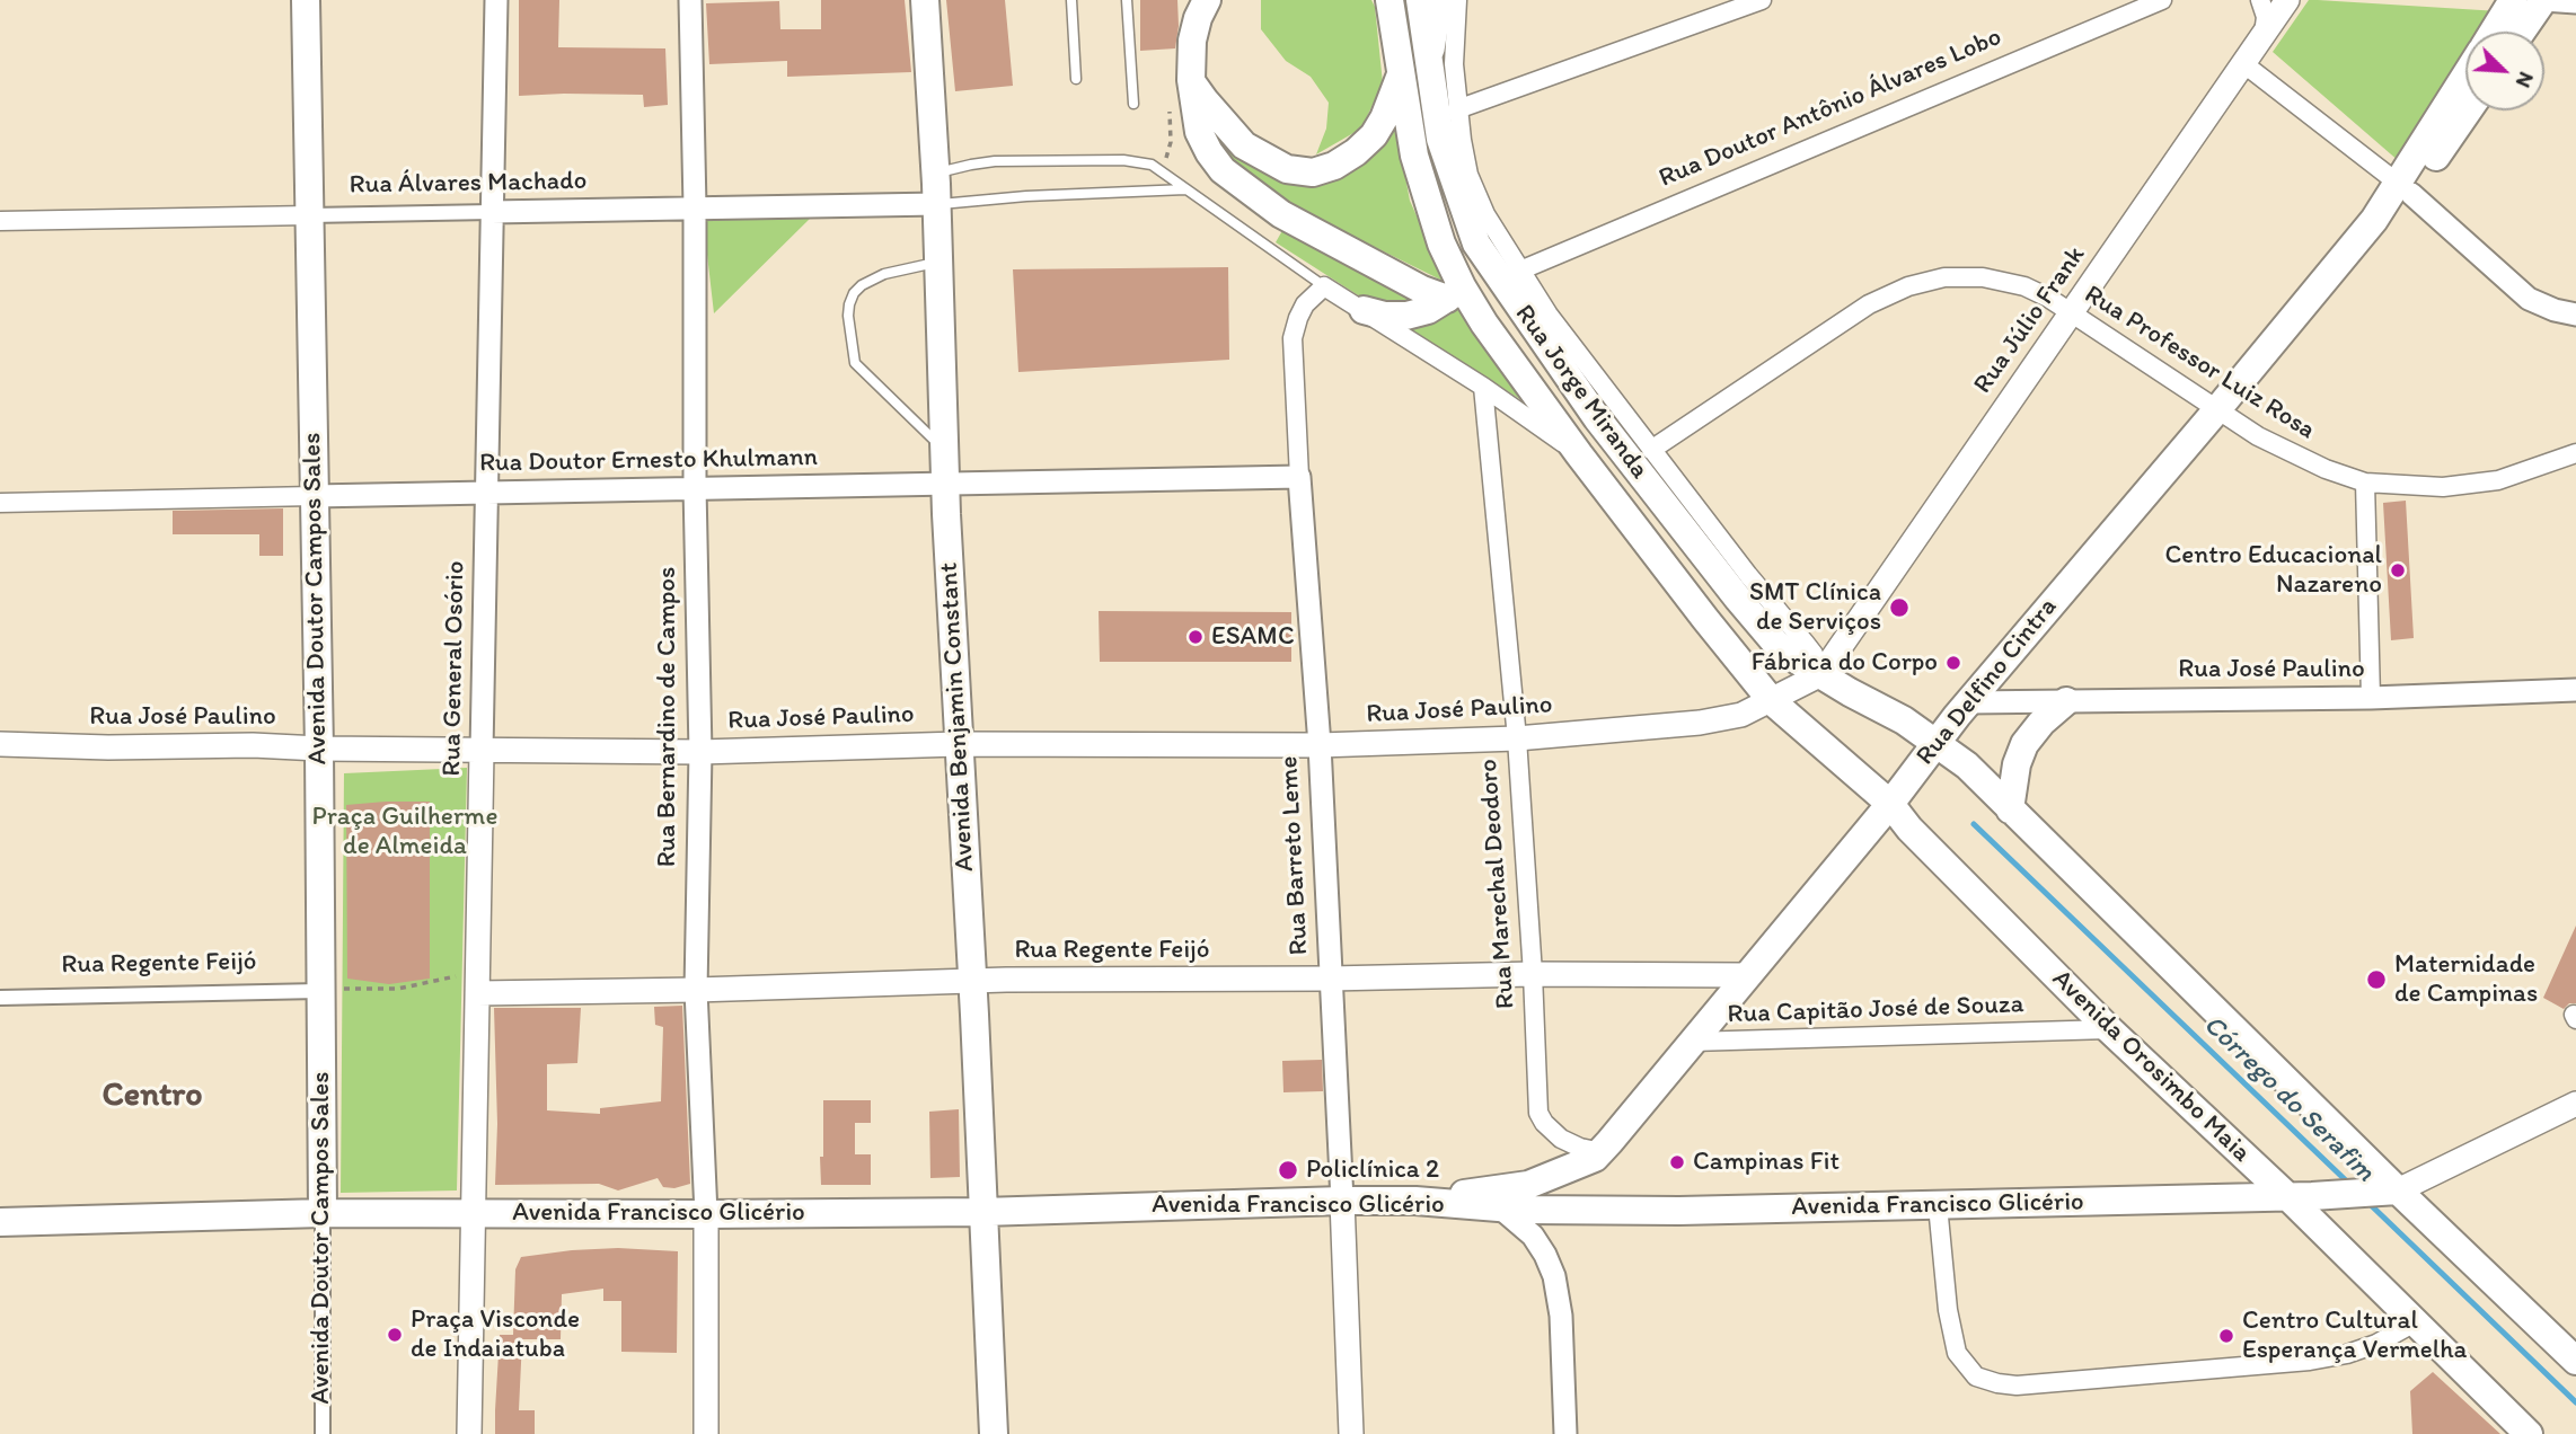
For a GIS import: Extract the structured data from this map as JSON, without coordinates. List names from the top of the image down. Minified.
{"streets":{"main road":["Rua Júlio Frank","Rua Jorge Miranda","Avenida Doutor Campos Sales","Rua General Osório","Rua José Paulino","Rua Delfino Cintra","Rua Bernardino de Campos","Avenida Benjamin Constant","Rua Barreto Leme","Rua Regente Feijó","Avenida Orosimbo Maia","Avenida Francisco Glicério"],"street":["Rua Doutor Antônio Álvares Lobo","Rua Álvares Machado","Rua Professor Luiz Rosa","Rua Doutor Ernesto Khulmann","Rua Marechal Deodoro","Rua Capitão José de Souza"]},"crossings":[["Rua Doutor Antônio Álvares Lobo","Rua Jorge Miranda"],["Rua Álvares Machado","Avenida Doutor Campos Sales"],["Rua Álvares Machado","Rua General Osório"],["Rua Álvares Machado","Rua Bernardino de Campos"],["Rua Álvares Machado","Avenida Benjamin Constant"],["Rua Júlio Frank","Rua Professor Luiz Rosa"],["Rua Júlio Frank","Rua Jorge Miranda"],["Rua Júlio Frank","Rua José Paulino"],["Rua Professor Luiz Rosa","Rua Jorge Miranda"],["Rua Professor Luiz Rosa","Rua Delfino Cintra"],["Rua Jorge Miranda","Rua José Paulino"],["Rua Jorge Miranda","Rua Barreto Leme"],["Rua Jorge Miranda","Rua Marechal Deodoro"],["Rua Jorge Miranda","Avenida Orosimbo Maia"],["Rua Doutor Ernesto Khulmann","Avenida Doutor Campos Sales"],["Rua Doutor Ernesto Khulmann","Rua General Osório"],["Rua Doutor Ernesto Khulmann","Rua Bernardino de Campos"],["Rua Doutor Ernesto Khulmann","Avenida Benjamin Constant"],["Rua Doutor Ernesto Khulmann","Rua Barreto Leme"],["Avenida Doutor Campos Sales","Rua José Paulino"],["Avenida Doutor Campos Sales","Rua Regente Feijó"],["Avenida Doutor Campos Sales","Avenida Francisco Glicério"],["Rua General Osório","Rua José Paulino"],["Rua General Osório","Rua Regente Feijó"],["Rua General Osório","Avenida Francisco Glicério"],["Rua José Paulino","Rua Delfino Cintra"],["Rua José Paulino","Rua Bernardino de Campos"],["Rua José Paulino","Avenida Benjamin Constant"],["Rua José Paulino","Rua Barreto Leme"],["Rua José Paulino","Rua Marechal Deodoro"],["Rua José Paulino","Avenida Orosimbo Maia"],["Rua Delfino Cintra","Rua Marechal Deodoro"],["Rua Delfino Cintra","Rua Regente Feijó"],["Rua Delfino Cintra","Rua Capitão José de Souza"],["Rua Delfino Cintra","Avenida Orosimbo Maia"],["Rua Delfino Cintra","Avenida Francisco Glicério"],["Rua Bernardino de Campos","Rua Regente Feijó"],["Rua Bernardino de Campos","Avenida Francisco Glicério"],["Avenida Benjamin Constant","Rua Regente Feijó"],["Avenida Benjamin Constant","Avenida Francisco Glicério"],["Rua Barreto Leme","Rua Regente Feijó"],["Rua Barreto Leme","Avenida Francisco Glicério"],["Rua Marechal Deodoro","Rua Regente Feijó"],["Rua Capitão José de Souza","Avenida Orosimbo Maia"],["Avenida Orosimbo Maia","Avenida Francisco Glicério"]],"districts":["Centro"],"water":["Córrego do Serafim"],"parks":["Praça Guilherme de Almeida"],"places":["Centro Educacional Nazareno","SMT Clínica de Serviços","ESAMC","Fábrica do Corpo","Maternidade de Campinas","Campinas Fit","Policlínica 2","Praça Visconde de Indaiatuba","Centro Cultural Esperança Vermelha"],"north":"bottom right"}
